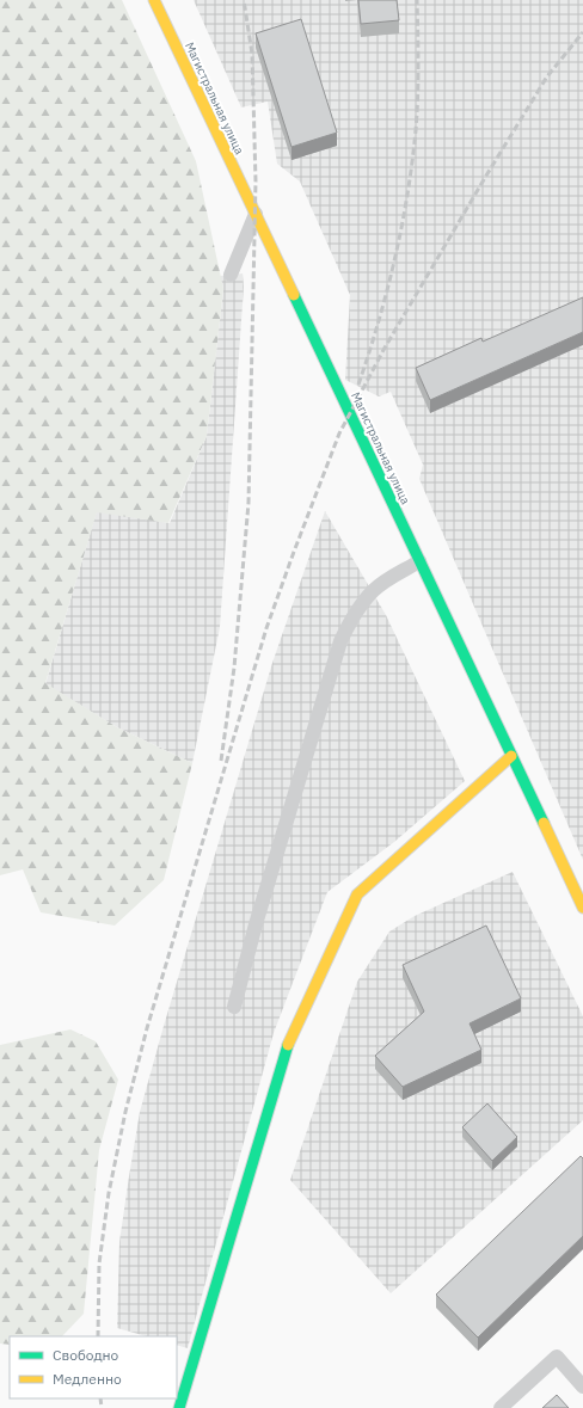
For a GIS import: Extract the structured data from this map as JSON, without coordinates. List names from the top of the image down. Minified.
{"streets":{"street":["Магистральная улица"]},"legend":["Свободно","Медленно"]}
